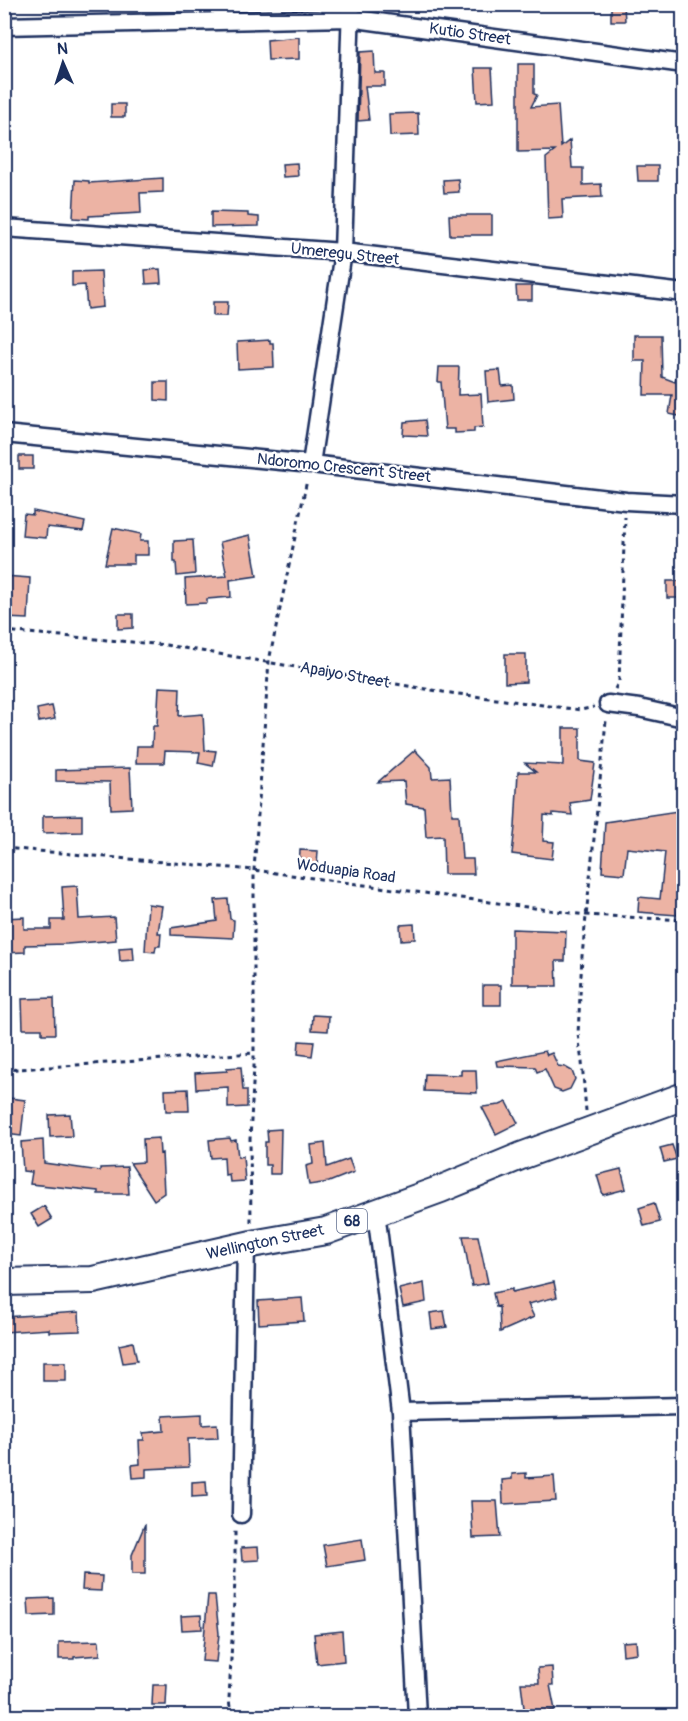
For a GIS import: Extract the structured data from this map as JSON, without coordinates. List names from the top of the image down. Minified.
{"streets":{"main road":["68","Wellington Street"],"street":["Kutio Street","Umeregu Street","Ndoromo Crescent Street"],"path":["Apaiyo Street","Woduapia Road"]},"north":"top"}
